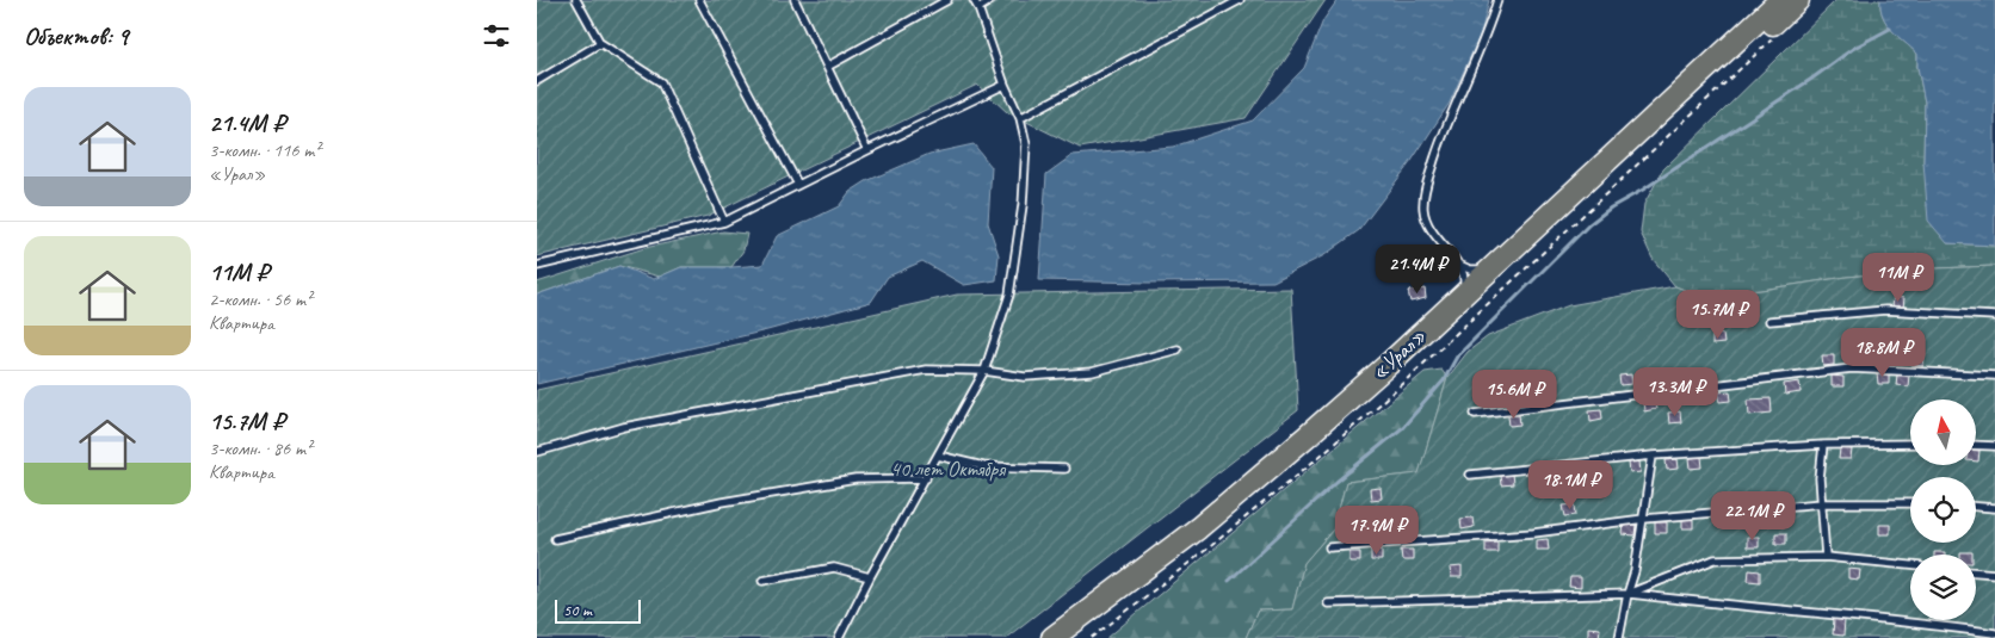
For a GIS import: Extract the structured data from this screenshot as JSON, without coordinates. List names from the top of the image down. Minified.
{"streets":{"highway":["«Урал»"]},"parks":["40 лет Октября"],"scale_bar":"50 m","north":"top","page":{"heading":"Объектов: 9","list":[{"name":"21.4M ₽","note":"3-комн. · 116 m² · «Урал»"},{"name":"11M ₽","note":"2-комн. · 56 m² · Квартира"},{"name":"15.7M ₽","note":"3-комн. · 86 m² · Квартира"}],"price":["21.4M ₽","11M ₽","15.7M ₽","18.8M ₽","13.3M ₽","15.6M ₽","18.1M ₽","22.1M ₽","17.9M ₽"],"scale":"50 m"}}
